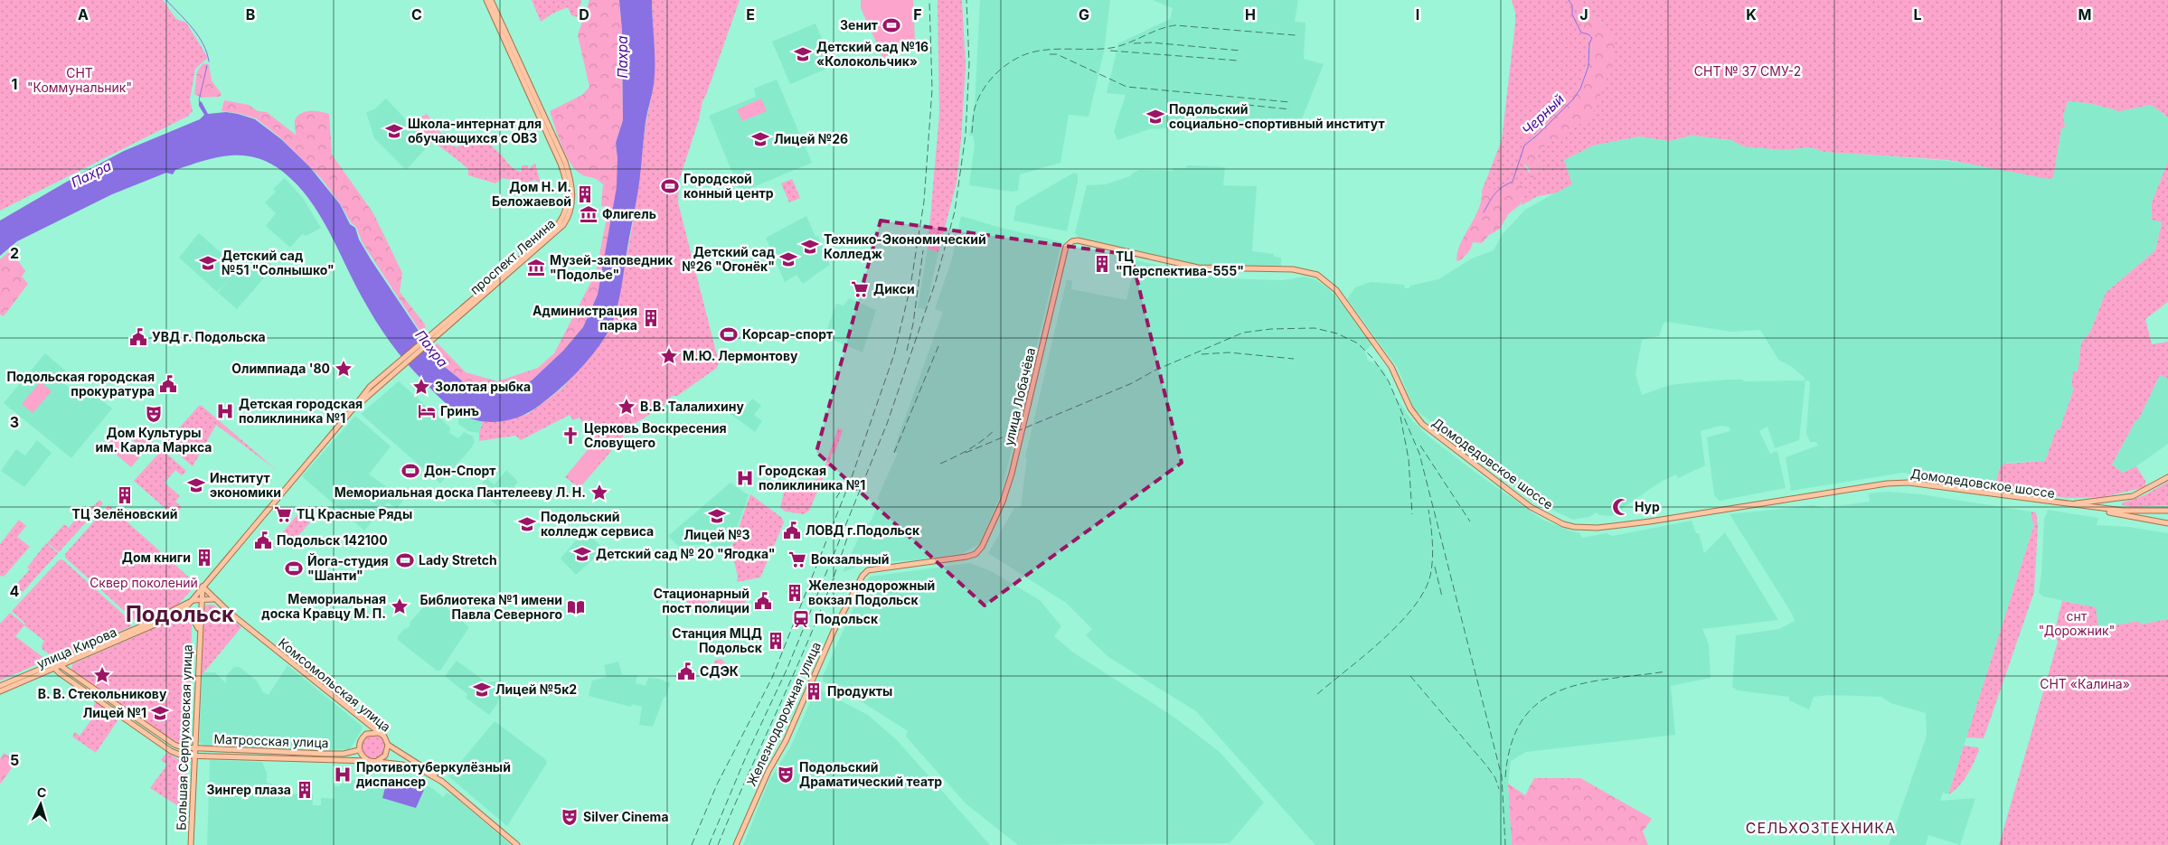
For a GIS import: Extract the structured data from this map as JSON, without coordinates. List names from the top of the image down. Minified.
{"streets":{"main road":["проспект Ленина","улица Лобачёва","Домодедовское шоссе","улица Кирова","Комсомольская улица","Железнодорожная улица","Большая Серпуховская улица","Матросская улица"]},"crossings":[["проспект Ленина","улица Кирова"],["проспект Ленина","Комсомольская улица"],["проспект Ленина","Большая Серпуховская улица"],["улица Лобачёва","Домодедовское шоссе"],["улица Лобачёва","Железнодорожная улица"],["улица Кирова","Матросская улица"],["Комсомольская улица","Большая Серпуховская улица"],["Комсомольская улица","Матросская улица"],["Большая Серпуховская улица","Матросская улица"]],"districts":["Подольск","СЕЛЬХОЗТЕХНИКА"],"water":["Пахра","Черный"],"parks":["СНТ № 37 СМУ-2","СНТ \"Коммунальник\"","Сквер поколений","снт \"Дорожник\"","СНТ «Калина»"],"places":{"sports":["Зенит","Городской конный центр","Корсар-спорт","Дон-Спорт","Lady Stretch","Йога-студия \"Шанти\""],"school or university":["Детский сад №16 «Колокольчик»","Подольский социально-спортивный институт","Школа-интернат для обучающихся с ОВЗ","Лицей №26","Технико-Экономический Колледж","Детский сад №26 \"Огонёк\"","Детский сад №51 \"Солнышко\"","Институт экономики","Лицей №3","Подольский колледж сервиса","Детский сад № 20 \"Ягодка\"","Лицей №5к2","Лицeй №1"],"building":["Дом Н. И. Беложаевой","ТЦ \"Перспектива-555\"","Администрация парка","ТЦ Зелёновский","Дом книги","Железнодорожный вокзал Подольск","Станция МЦД Подольск","Продукты","Зингер плаза"],"museum":["Флигель","Музей-заповедник \"Подолье\""],"supermarket":["Дикси","ТЦ Красные Ряды","Вокзальный"],"public building":["УВД г. Подольска","Подольская городская прокуратура","ЛОВД г.Подольск","Подольск 142100","Стационарный пост полиции","СДЭК"],"place":["М.Ю. Лермонтову","Олимпиада '80","Золотая рыбка","В.В. Талалихину","Мемориальная доска Пантелееву Л. Н.","Мемориальная доска Кравцу М. П.","В. В. Стекольникову"],"hospital":["Детская городская поликлиника №1","Городская поликлиника №1","Противотуберкулёзный диспансер"],"hotel":["Гринъ"],"theatre":["Дом Культуры им. Карла Маркса","Подольский Драматический театр","Silver Cinema"],"church":["Церковь Воскресения Словущего"],"mosque":["Нур"],"library":["Библиотека №1 имени Павла Северного"],"station":["Подольск"]},"north":"top","grid":{"columns":["A","B","C","D","E","F","G","H","I","J","K","L","M"],"rows":["1","2","3","4","5"]}}
